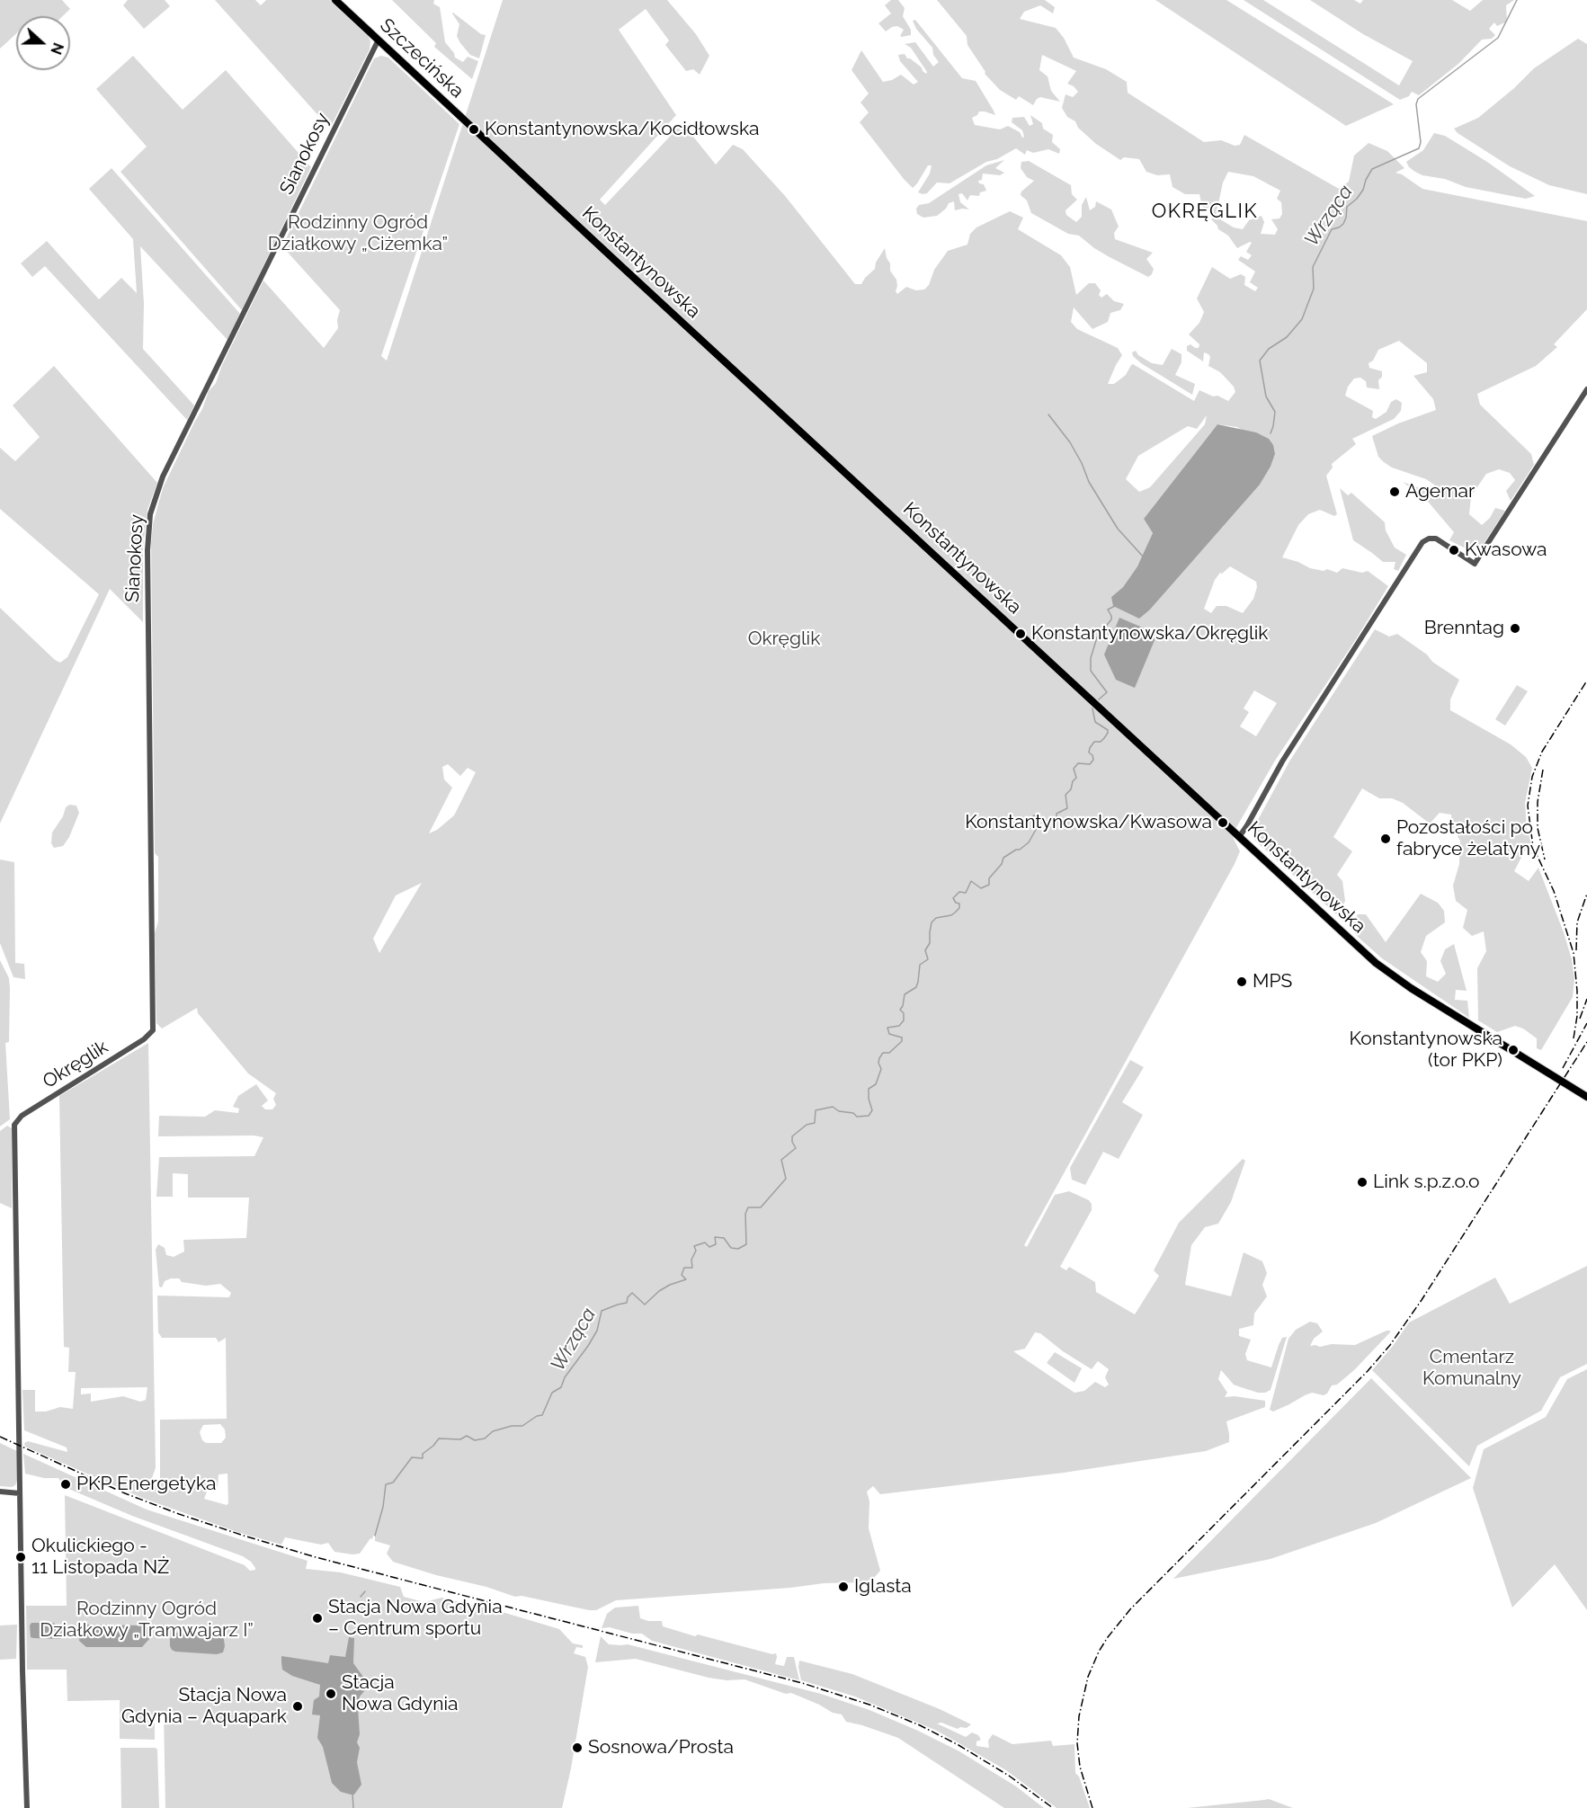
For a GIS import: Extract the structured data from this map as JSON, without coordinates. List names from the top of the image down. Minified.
{"streets":{"main road":["Szczecińska","Konstantynowska"],"street":["Sianokosy","Okręglik"]},"crossings":[["Szczecińska","Sianokosy"],["Szczecińska","Konstantynowska"],["Sianokosy","Okręglik"]],"districts":["OKRĘGLIK"],"water":["Wrząca"],"parks":["Rodzinny Ogród Działkowy „Ciżemka”","Okręglik","Cmentarz Komunalny","Rodzinny Ogród Działkowy „Tramwajarz I”"],"places":["Konstantynowska/Kocidłowska","Agemar","Kwasowa","Brenntag","Konstantynowska/Okręglik","Konstantynowska/Kwasowa","Pozostałości po fabryce żelatyny","MPS","Konstantynowska (tor PKP)","Link s.p.z.o.o","PKP Energetyka","Okulickiego - 11 Listopada NŻ","Iglasta","Stacja Nowa Gdynia – Centrum sportu","Stacja Nowa Gdynia","Stacja Nowa Gdynia – Aquapark","Sosnowa/Prosta"],"north":"right"}
